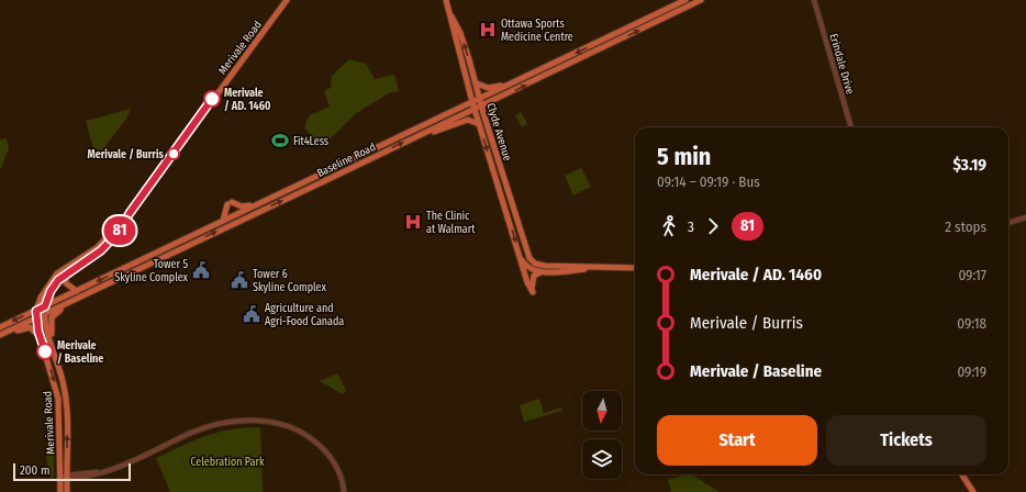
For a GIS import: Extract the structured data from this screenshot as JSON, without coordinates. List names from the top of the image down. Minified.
{"streets":{"main road":["Merivale Road","Clyde Avenue","Baseline Road"],"street":["Erindale Drive"]},"crossings":[["Merivale Road","Baseline Road"],["Clyde Avenue","Baseline Road"]],"parks":["Celebration Park"],"places":{"hospital":["Ottawa Sports Medicine Centre","The Clinic at Walmart"],"other":["Merivale / AD. 1460","Merivale / Burris","Merivale / Baseline"],"sports":["Fit4Less"],"public building":["Tower 5 Skyline Complex","Tower 6 Skyline Complex","Agriculture and Agri-Food Canada"]},"lines":["bus line 81"],"scale_bar":"200 m","north":"bottom","page":{"on_map":"81","heading":["5 min","09:14 – 09:19 · Bus","$3.19"],"legs":["3","81","2 stops"],"list":[{"name":"Merivale / AD. 1460","value":"09:17"},{"name":"Merivale / Burris","value":"09:18"},{"name":"Merivale / Baseline","value":"09:19"}],"buttons":["Start","Tickets"],"scale":"200 m"}}
